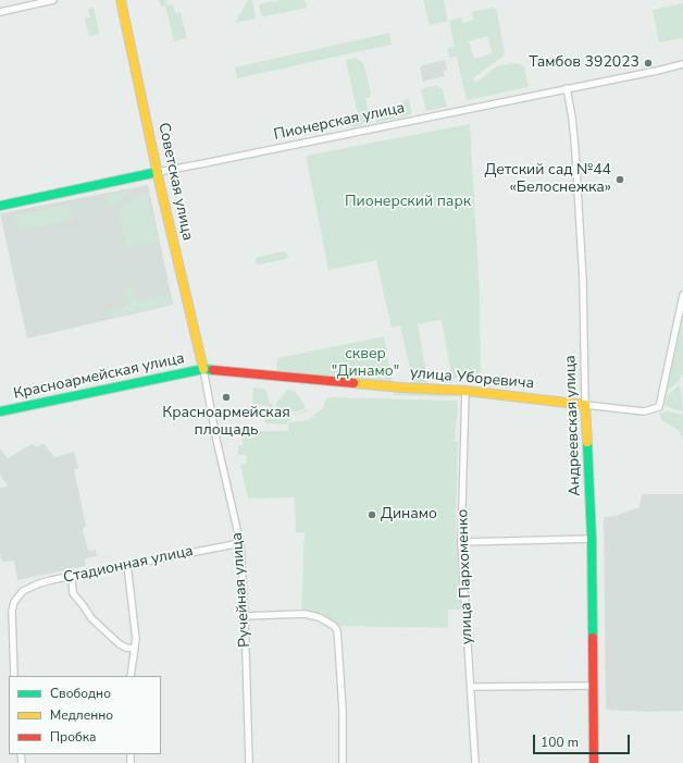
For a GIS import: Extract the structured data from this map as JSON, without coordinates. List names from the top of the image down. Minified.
{"streets":{"street":["Пионерская улица","Советская улица","Красноармейская улица","улица Уборевича","Андреевская улица","Стадионная улица","улица Пархоменко","Ручейная улица"]},"crossings":[["Пионерская улица","Советская улица"],["Пионерская улица","Андреевская улица"],["Советская улица","Красноармейская улица"],["Советская улица","улица Уборевича"],["Советская улица","Ручейная улица"],["Красноармейская улица","улица Уборевича"],["Красноармейская улица","Ручейная улица"],["улица Уборевича","Андреевская улица"],["улица Уборевича","улица Пархоменко"],["улица Уборевича","Ручейная улица"],["Стадионная улица","Ручейная улица"]],"parks":["Пионерский парк","сквер \"Динамо\""],"places":["Тамбов 392023","Детский сад №44 «Белоснежка»","Красноармейская площадь","Динамо"],"legend":["Свободно","Медленно","Пробка"],"scale_bar":"100 m"}
